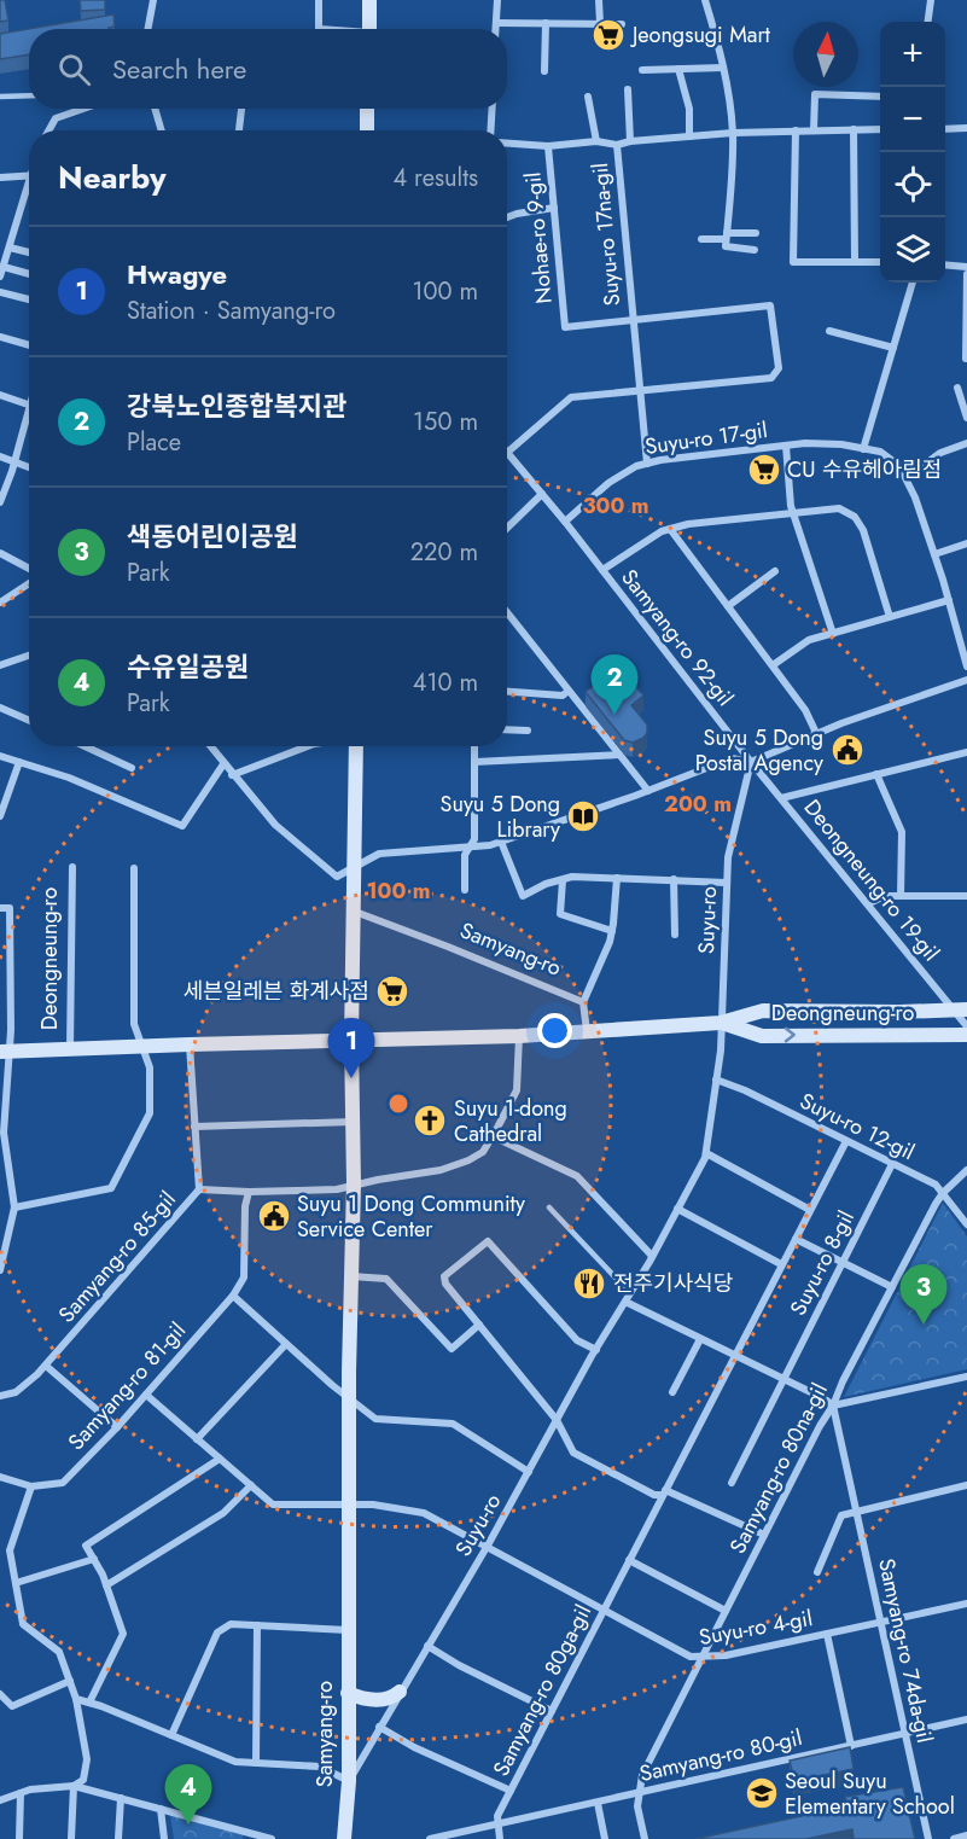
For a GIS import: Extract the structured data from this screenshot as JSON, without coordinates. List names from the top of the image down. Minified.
{"streets":{"main road":["Samyang-ro","Deongneung-ro"],"street":["Suyu-ro 17na-gil","Nohae-ro 9-gil","Suyu-ro 17-gil","Samyang-ro 92-gil","Deongneung-ro 19-gil","Suyu-ro","Suyu-ro 12-gil","Samyang-ro 85-gil","Suyu-ro 8-gil","Samyang-ro 81-gil","Samyang-ro 80na-gil","Suyu-ro 4-gil","Samyang-ro 74da-gil","Samyang-ro 80ga-gil","Samyang-ro 80-gil"]},"crossings":[["Suyu-ro 17na-gil","Nohae-ro 9-gil"],["Suyu-ro 17na-gil","Suyu-ro 17-gil"],["Suyu-ro 17-gil","Samyang-ro 92-gil"],["Samyang-ro 92-gil","Deongneung-ro 19-gil"],["Samyang-ro 92-gil","Suyu-ro"],["Deongneung-ro 19-gil","Suyu-ro"],["Deongneung-ro 19-gil","Deongneung-ro"],["Suyu-ro","Samyang-ro"],["Suyu-ro","Deongneung-ro"],["Suyu-ro","Suyu-ro 12-gil"],["Suyu-ro","Suyu-ro 4-gil"],["Samyang-ro","Deongneung-ro"],["Samyang-ro","Samyang-ro 85-gil"],["Suyu-ro 12-gil","Suyu-ro 8-gil"],["Suyu-ro 12-gil","Samyang-ro 80na-gil"],["Suyu-ro 12-gil","Samyang-ro 80ga-gil"],["Samyang-ro 85-gil","Samyang-ro 81-gil"],["Samyang-ro 80na-gil","Suyu-ro 4-gil"],["Samyang-ro 80na-gil","Samyang-ro 74da-gil"],["Samyang-ro 80na-gil","Samyang-ro 80-gil"],["Suyu-ro 4-gil","Samyang-ro 74da-gil"],["Suyu-ro 4-gil","Samyang-ro 80ga-gil"],["Samyang-ro 74da-gil","Samyang-ro 80-gil"],["Samyang-ro 80ga-gil","Samyang-ro 80-gil"]],"places":{"supermarket":["Jeongsugi Mart","CU 수유헤아림점","세븐일레븐 화계사점"],"public building":["Suyu 5 Dong Postal Agency","Suyu 1 Dong Community Service Center"],"library":["Suyu 5 Dong Library"],"church":["Suyu 1-dong Cathedral"],"restaurant":["전주기사식당"],"school or university":["Seoul Suyu Elementary School"]},"north":"top","page":{"map_buttons":["+","−"],"search":"Search here","heading":["Nearby","4 results"],"list":[{"mark":"1","name":"Hwagye","note":"Station · Samyang-ro","value":"100 m"},{"mark":"2","name":"강북노인종합복지관","note":"Place","value":"150 m"},{"mark":"3","name":"색동어린이공원","note":"Park","value":"220 m"},{"mark":"4","name":"수유일공원","note":"Park","value":"410 m"}],"pins":["2","1","3","4"]},"rings":["300 m","200 m","100 m"]}
